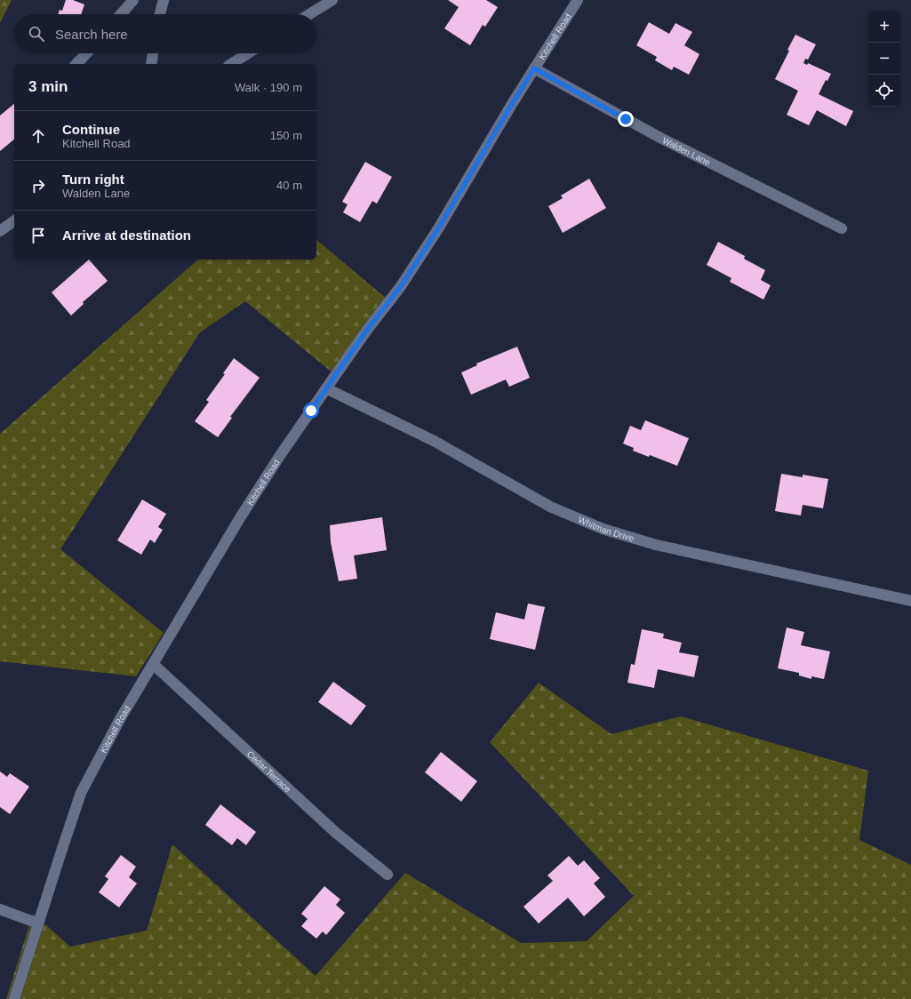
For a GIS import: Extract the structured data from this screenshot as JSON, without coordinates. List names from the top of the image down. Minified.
{"streets":{"street":["Kitchell Road","Walden Lane","Whitman Drive","Cedar Terrace"]},"crossings":[["Kitchell Road","Walden Lane"],["Kitchell Road","Whitman Drive"],["Kitchell Road","Cedar Terrace"]],"page":{"map_buttons":["+","−"],"search":"Search here","heading":["3 min","Walk · 190 m"],"list":[["Continue","Kitchell Road","150 m"],["Turn right","Walden Lane","40 m"],"Arrive at destination"]}}
